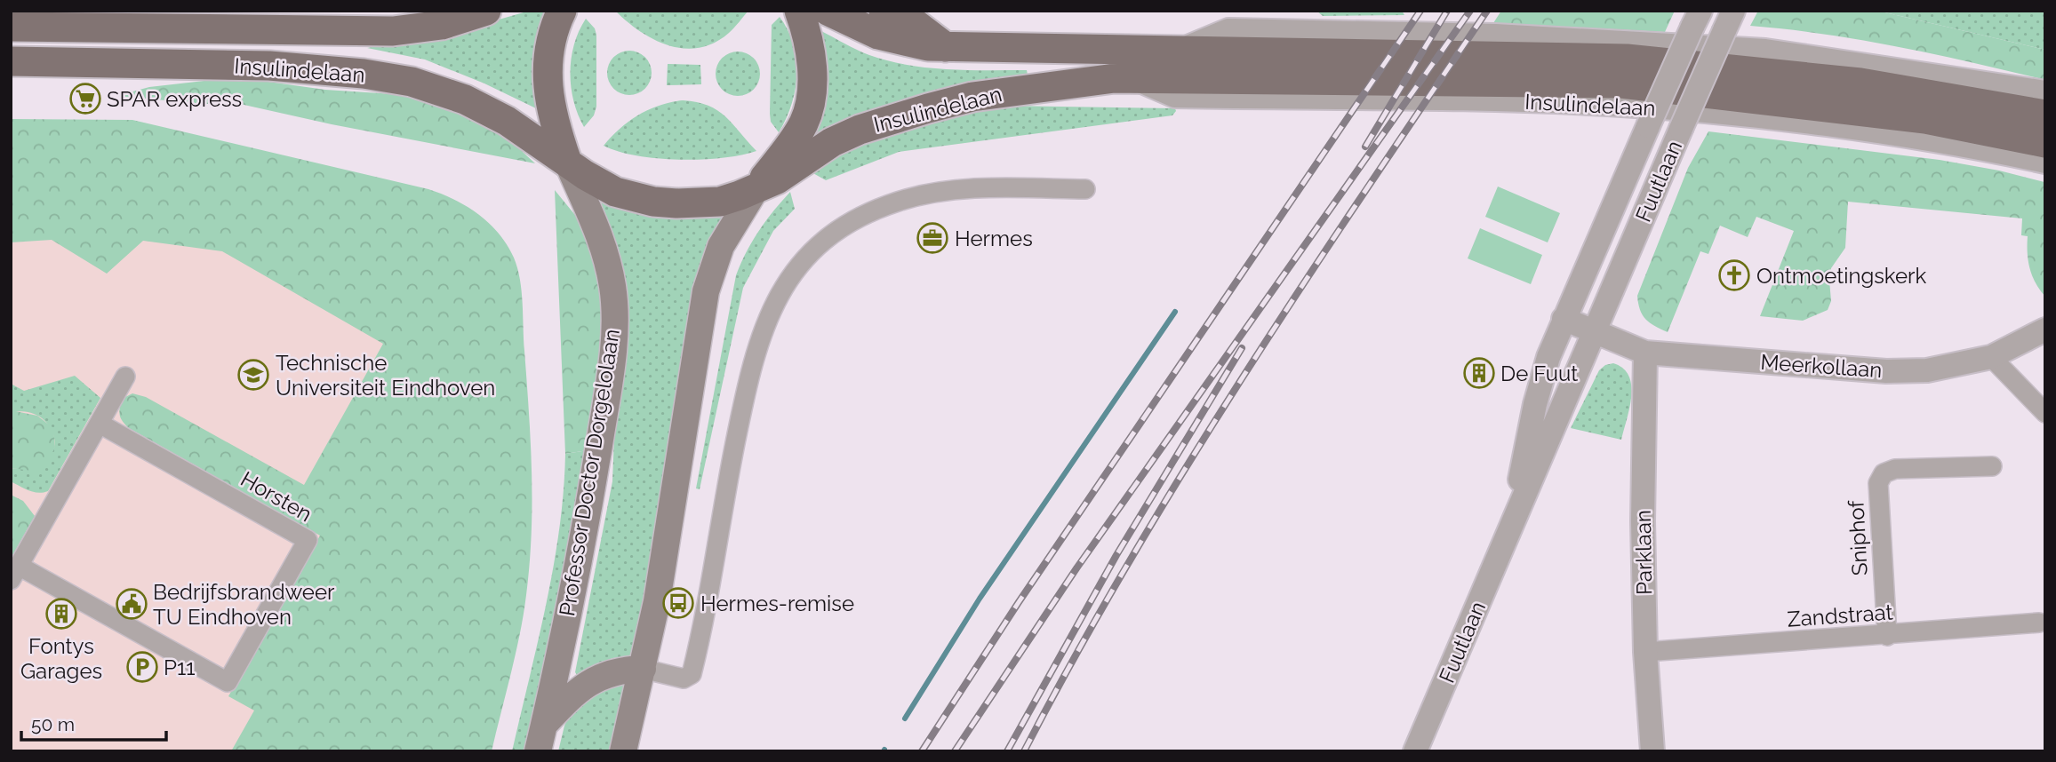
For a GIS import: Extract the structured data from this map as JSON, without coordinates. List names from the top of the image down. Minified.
{"streets":{"main road":["Insulindelaan","Professor Doctor Dorgelolaan"],"street":["Fuutlaan","Meerkollaan","Horsten","Sniphof","Parklaan","Zandstraat"]},"crossings":[["Insulindelaan","Professor Doctor Dorgelolaan"],["Fuutlaan","Meerkollaan"],["Meerkollaan","Parklaan"],["Sniphof","Zandstraat"],["Parklaan","Zandstraat"]],"places":{"supermarket":["SPAR express"],"office":["Hermes"],"church":["Ontmoetingskerk"],"building":["De Fuut","Fontys Garages"],"school or university":["Technische Universiteit Eindhoven"],"bus stop":["Hermes-remise"],"public building":["Bedrijfsbrandweer TU Eindhoven"],"parking":["P11"]},"scale_bar":"50 m"}
